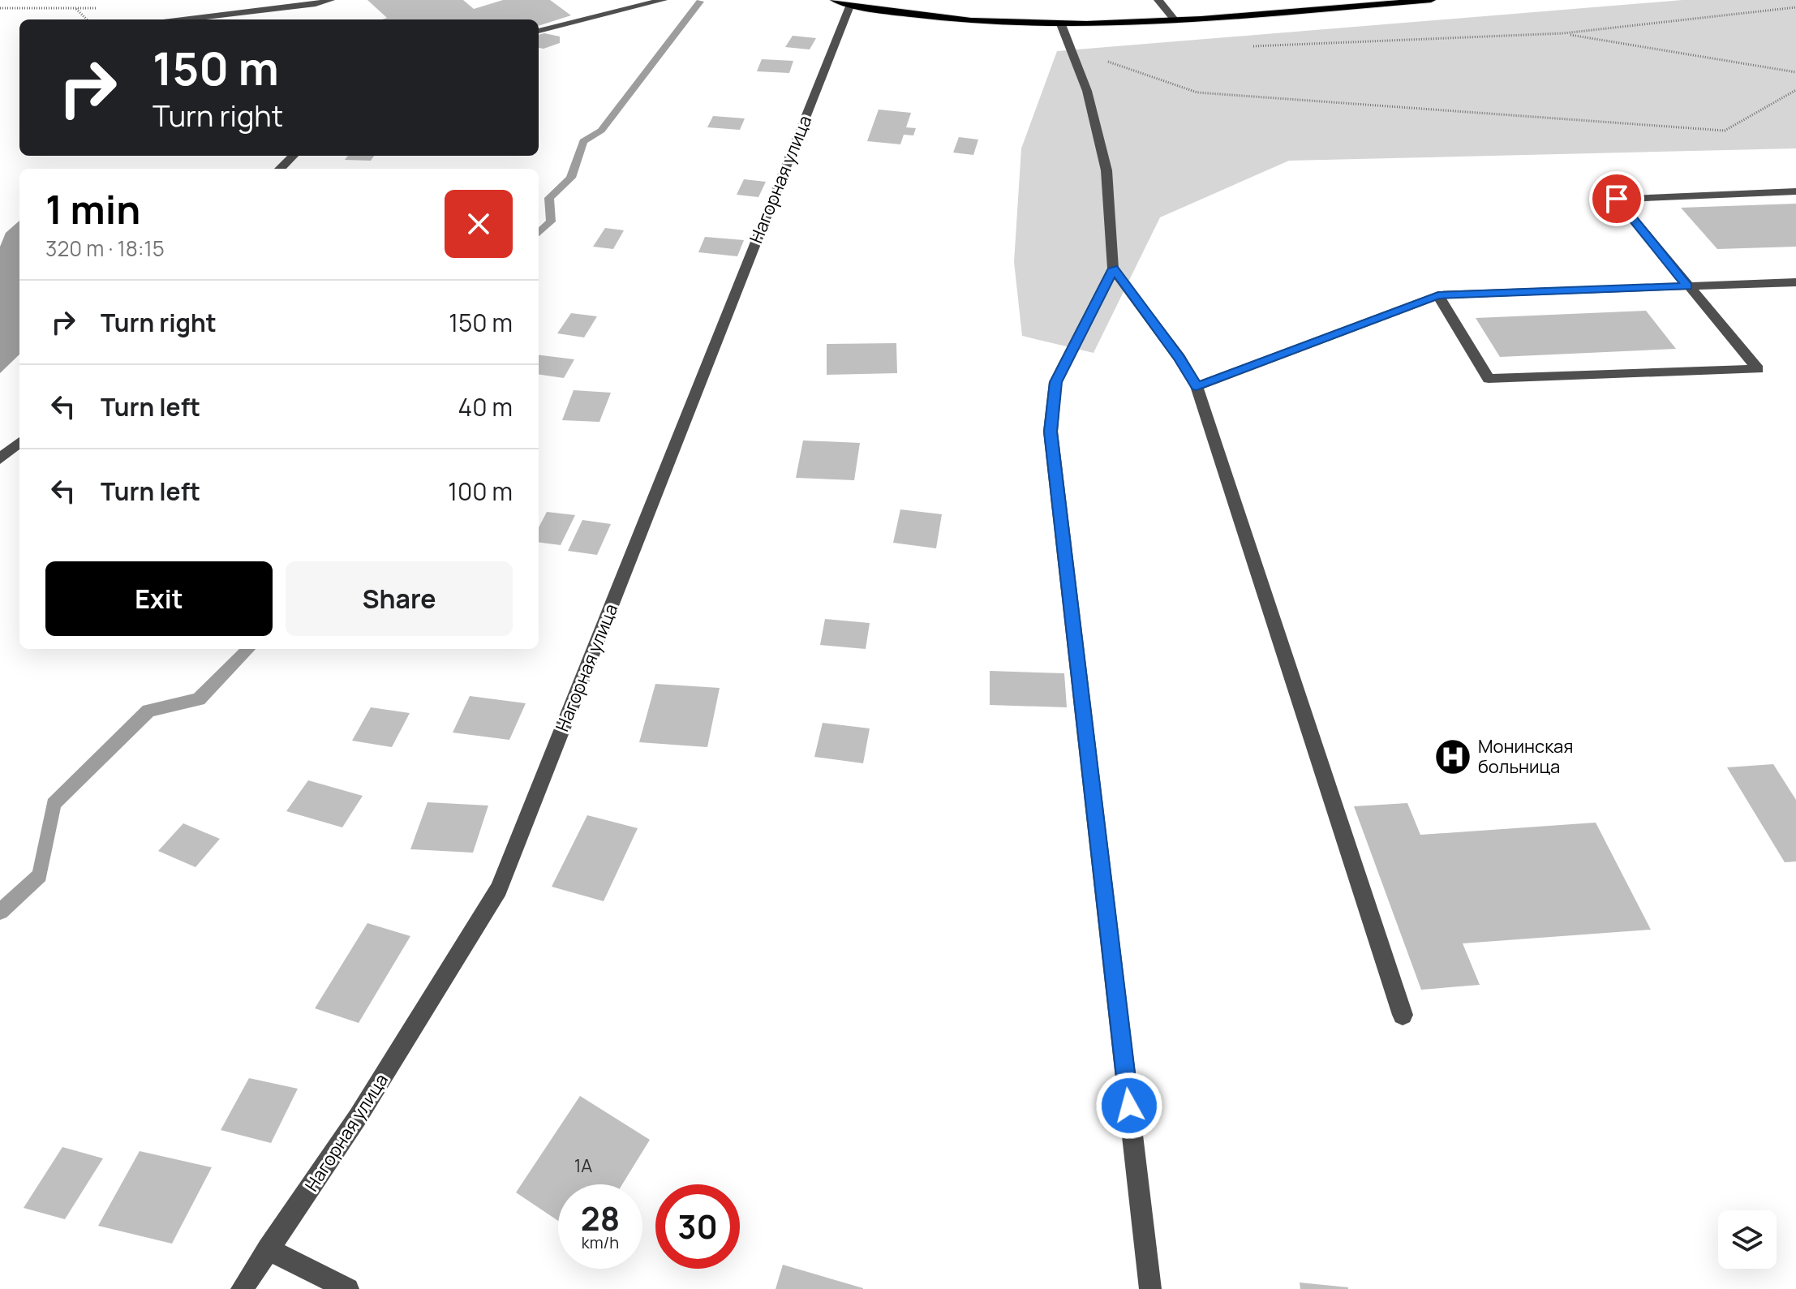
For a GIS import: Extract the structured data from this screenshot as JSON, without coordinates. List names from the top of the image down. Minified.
{"streets":{"street":["Нагорная улица"]},"places":{"hospital":["Монинская больница"]},"house_numbers":["1А"],"page":{"turn":["150 m","Turn right"],"heading":["1 min","320 m · 18:15"],"list":[{"name":"Turn right","value":"150 m"},{"name":"Turn left","value":"40 m"},{"name":"Turn left","value":"100 m"}],"buttons":["Exit","Share"],"speed":"28 km/h","limit":"30"}}
